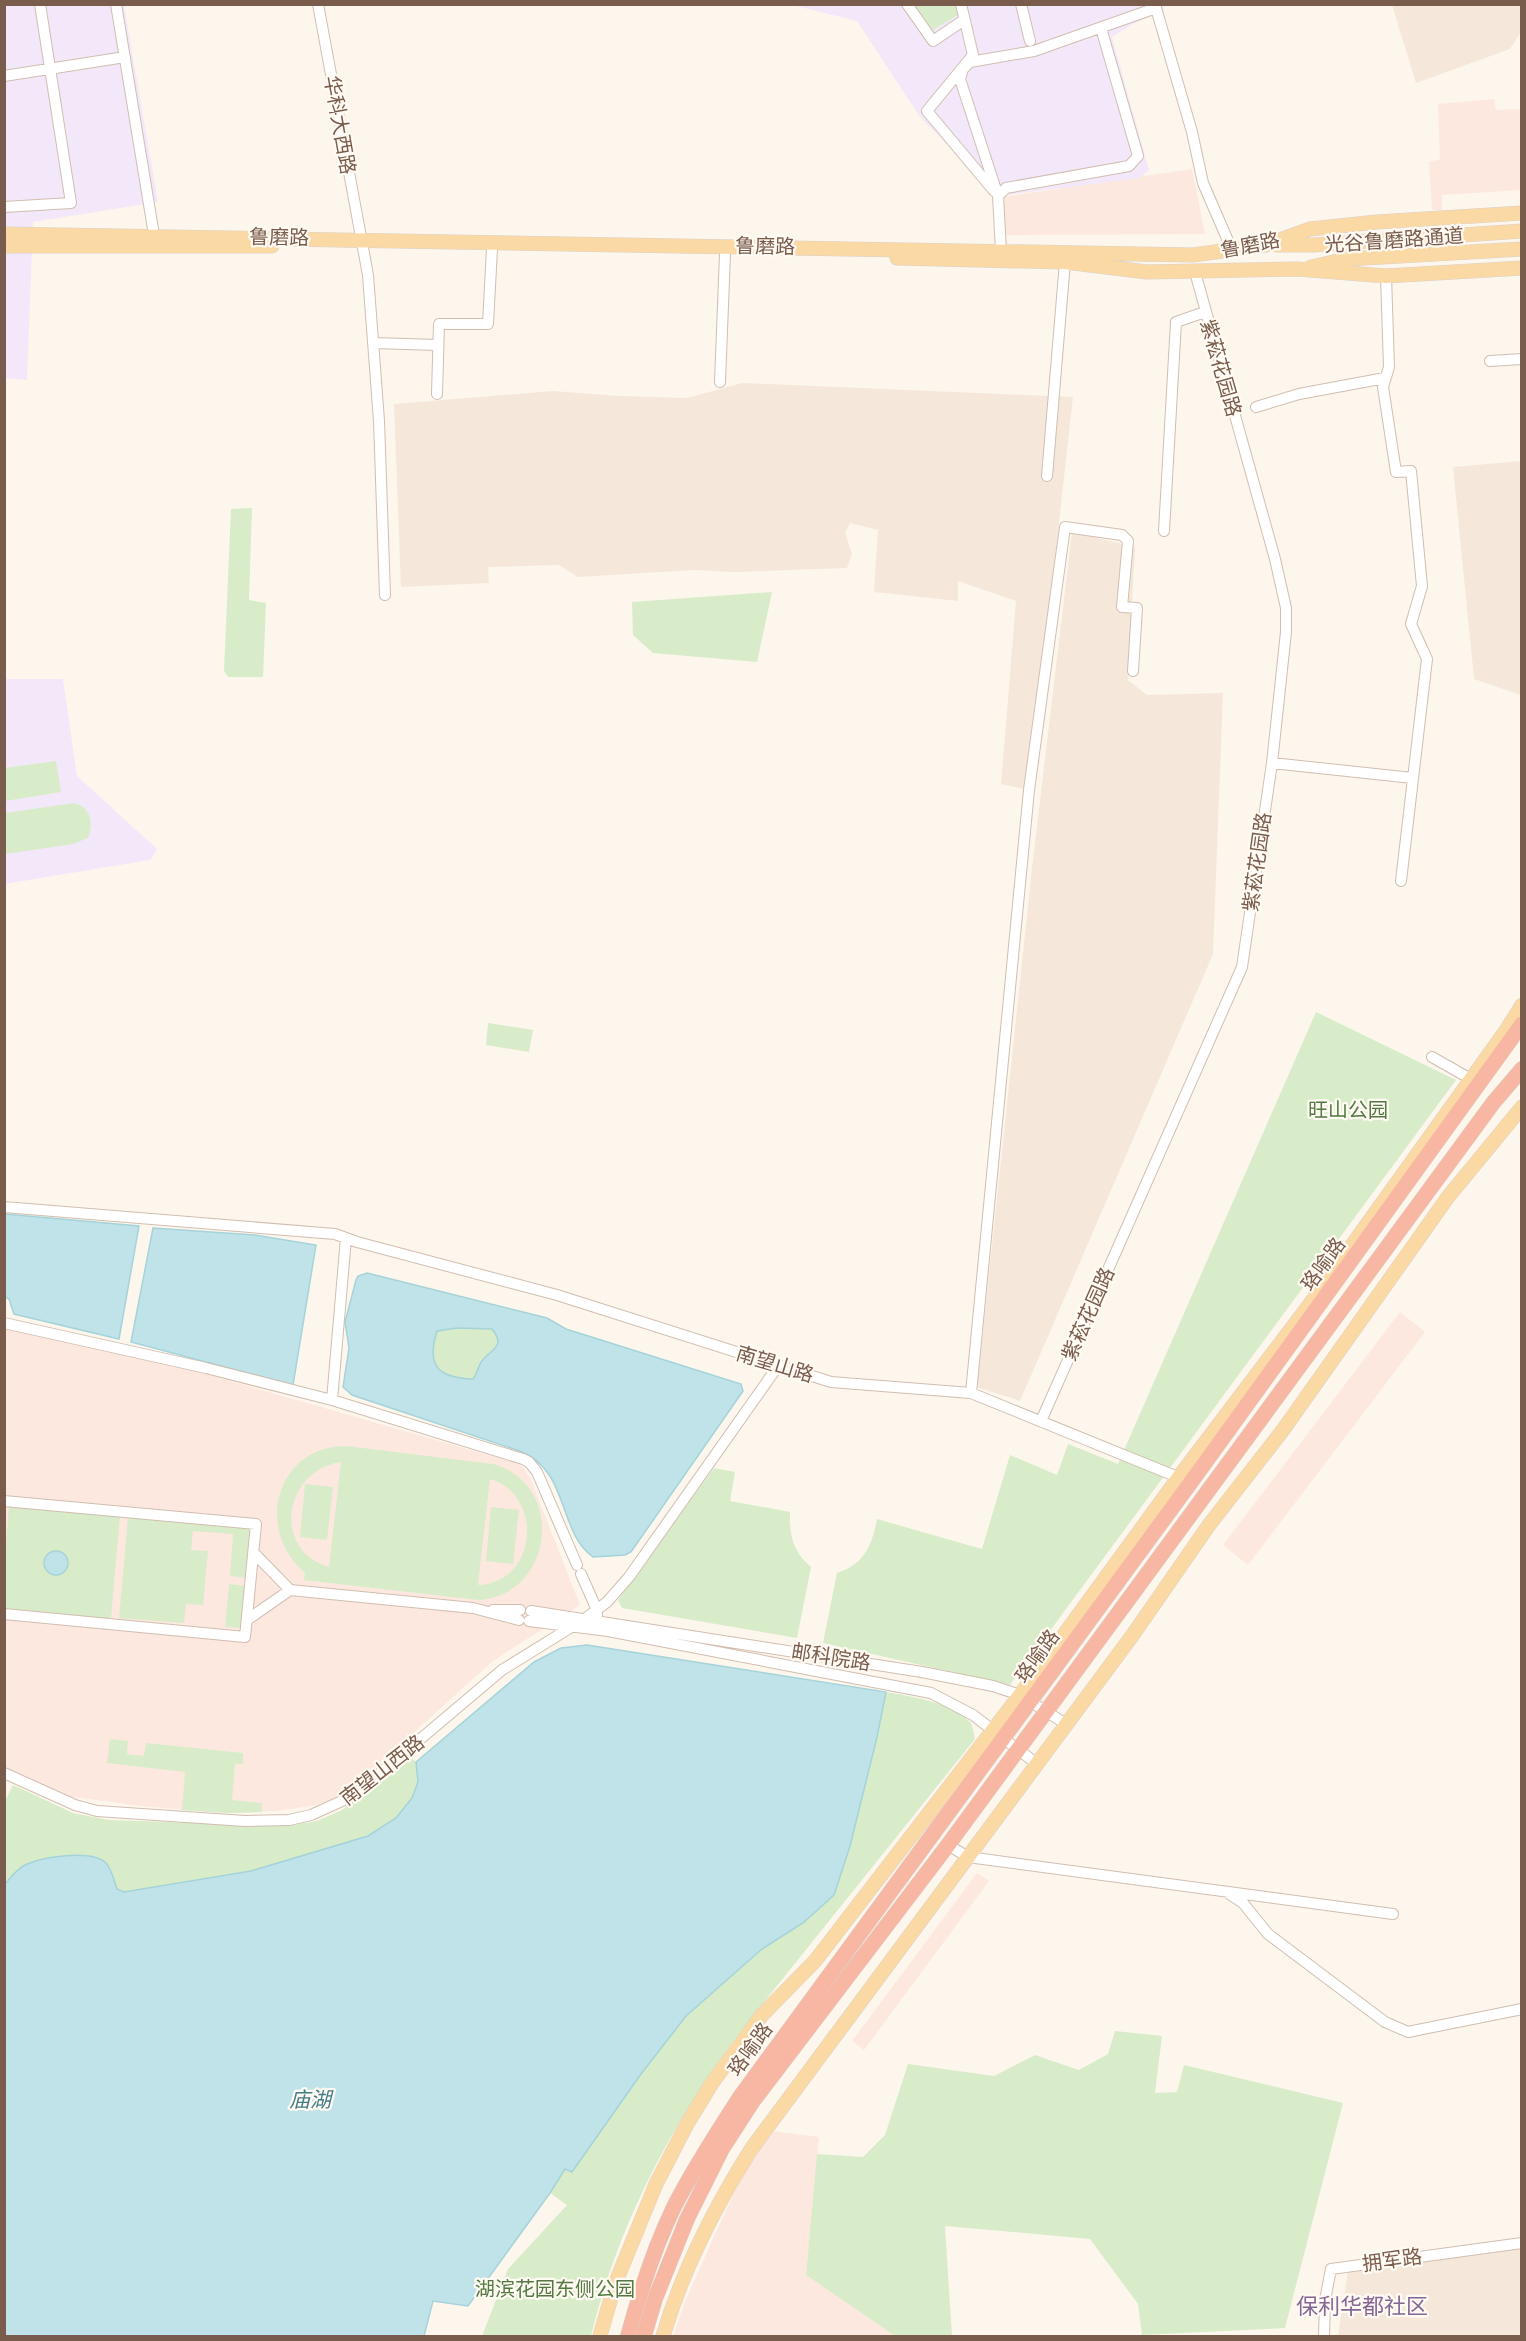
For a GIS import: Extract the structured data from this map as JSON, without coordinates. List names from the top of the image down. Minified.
{"streets":{"highway":["珞喻路"],"main road":["鲁磨路","光谷鲁磨路通道"],"street":["华科大西路","紫菘花园路","南望山路","邮科院路","南望山西路","拥军路"]},"crossings":[["华科大西路","鲁磨路"],["鲁磨路","光谷鲁磨路通道"],["鲁磨路","紫菘花园路"],["紫菘花园路","南望山路"],["珞喻路","南望山路"],["珞喻路","邮科院路"],["南望山路","南望山西路"],["邮科院路","南望山西路"]],"districts":["保利华都社区"],"water":["庙湖"],"parks":["旺山公园","湖滨花园东侧公园"]}
